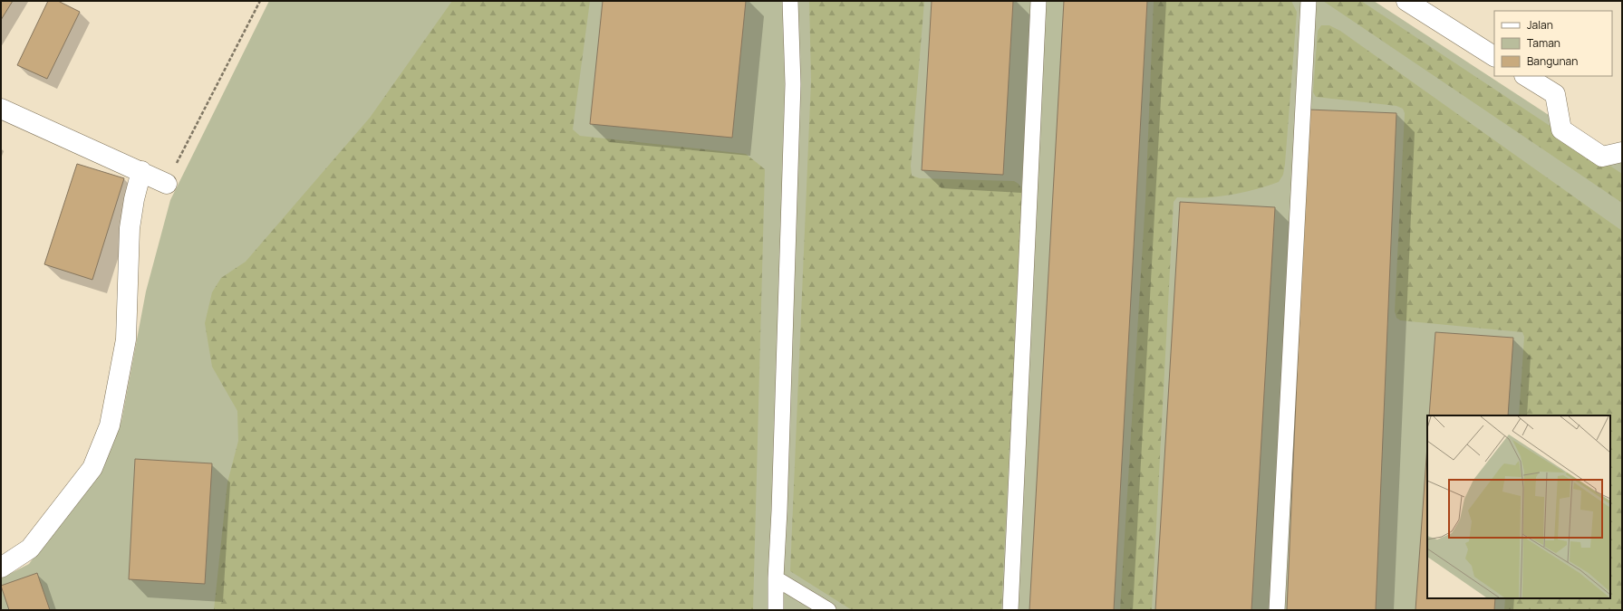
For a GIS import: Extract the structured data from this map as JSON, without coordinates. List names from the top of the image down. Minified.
{"legend":["Jalan","Taman","Bangunan"]}
